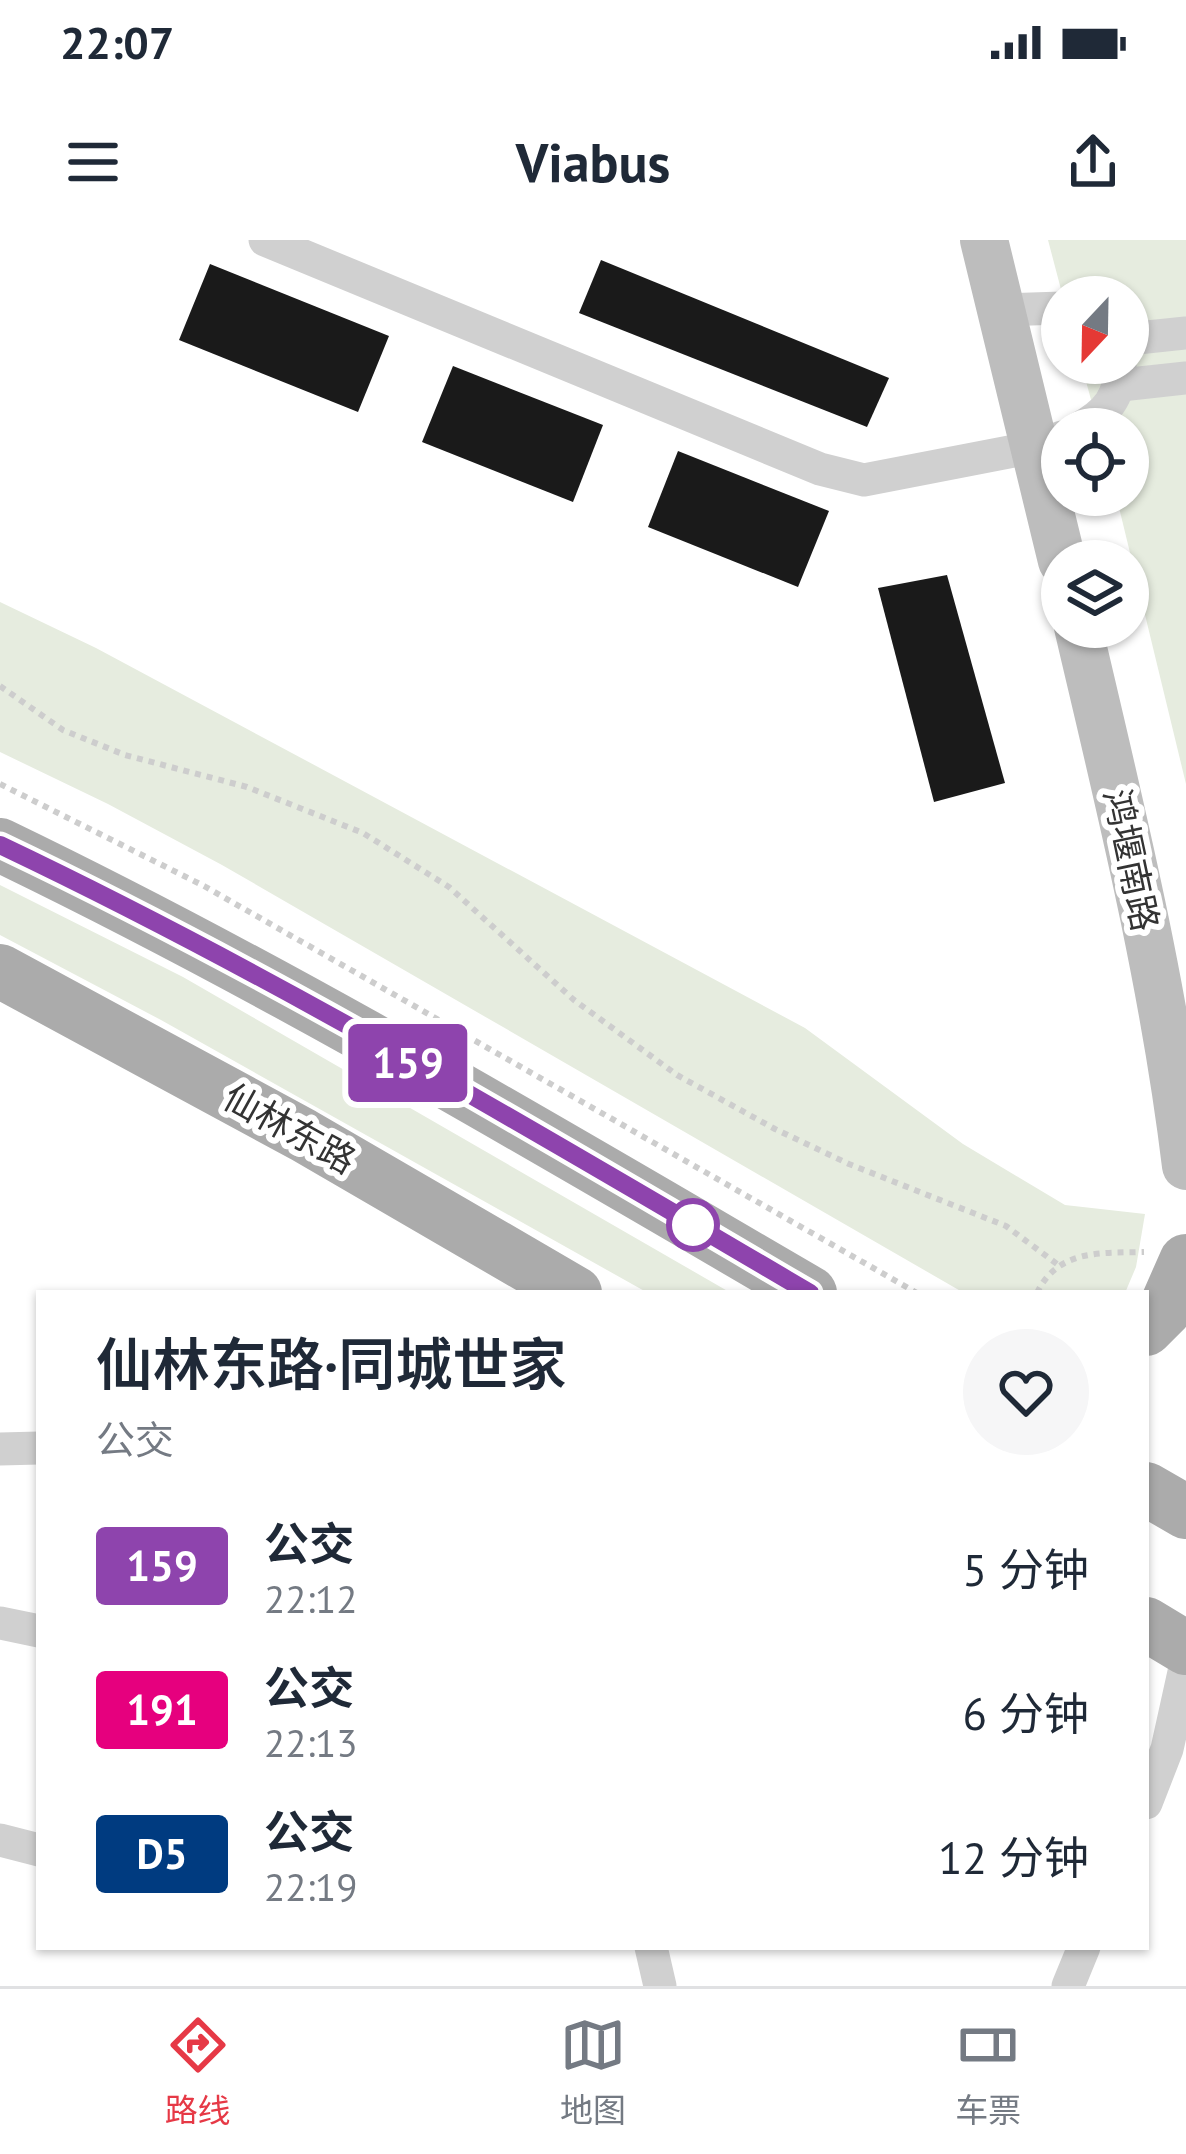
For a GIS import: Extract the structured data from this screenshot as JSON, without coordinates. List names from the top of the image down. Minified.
{"streets":{"main road":["仙林东路"],"street":["鸿堰南路"]},"lines":["bus line 159"],"north":"bottom","page":{"status":"22:07","header":"Viabus","on_map":"159","heading":["仙林东路·同城世家","公交"],"list":[{"mark":"159","name":"公交","note":"22:12","value":"5 分钟"},{"mark":"191","name":"公交","note":"22:13","value":"6 分钟"},{"mark":"D5","name":"公交","note":"22:19","value":"12 分钟"}],"tabs":["路线","地图","车票"]}}
